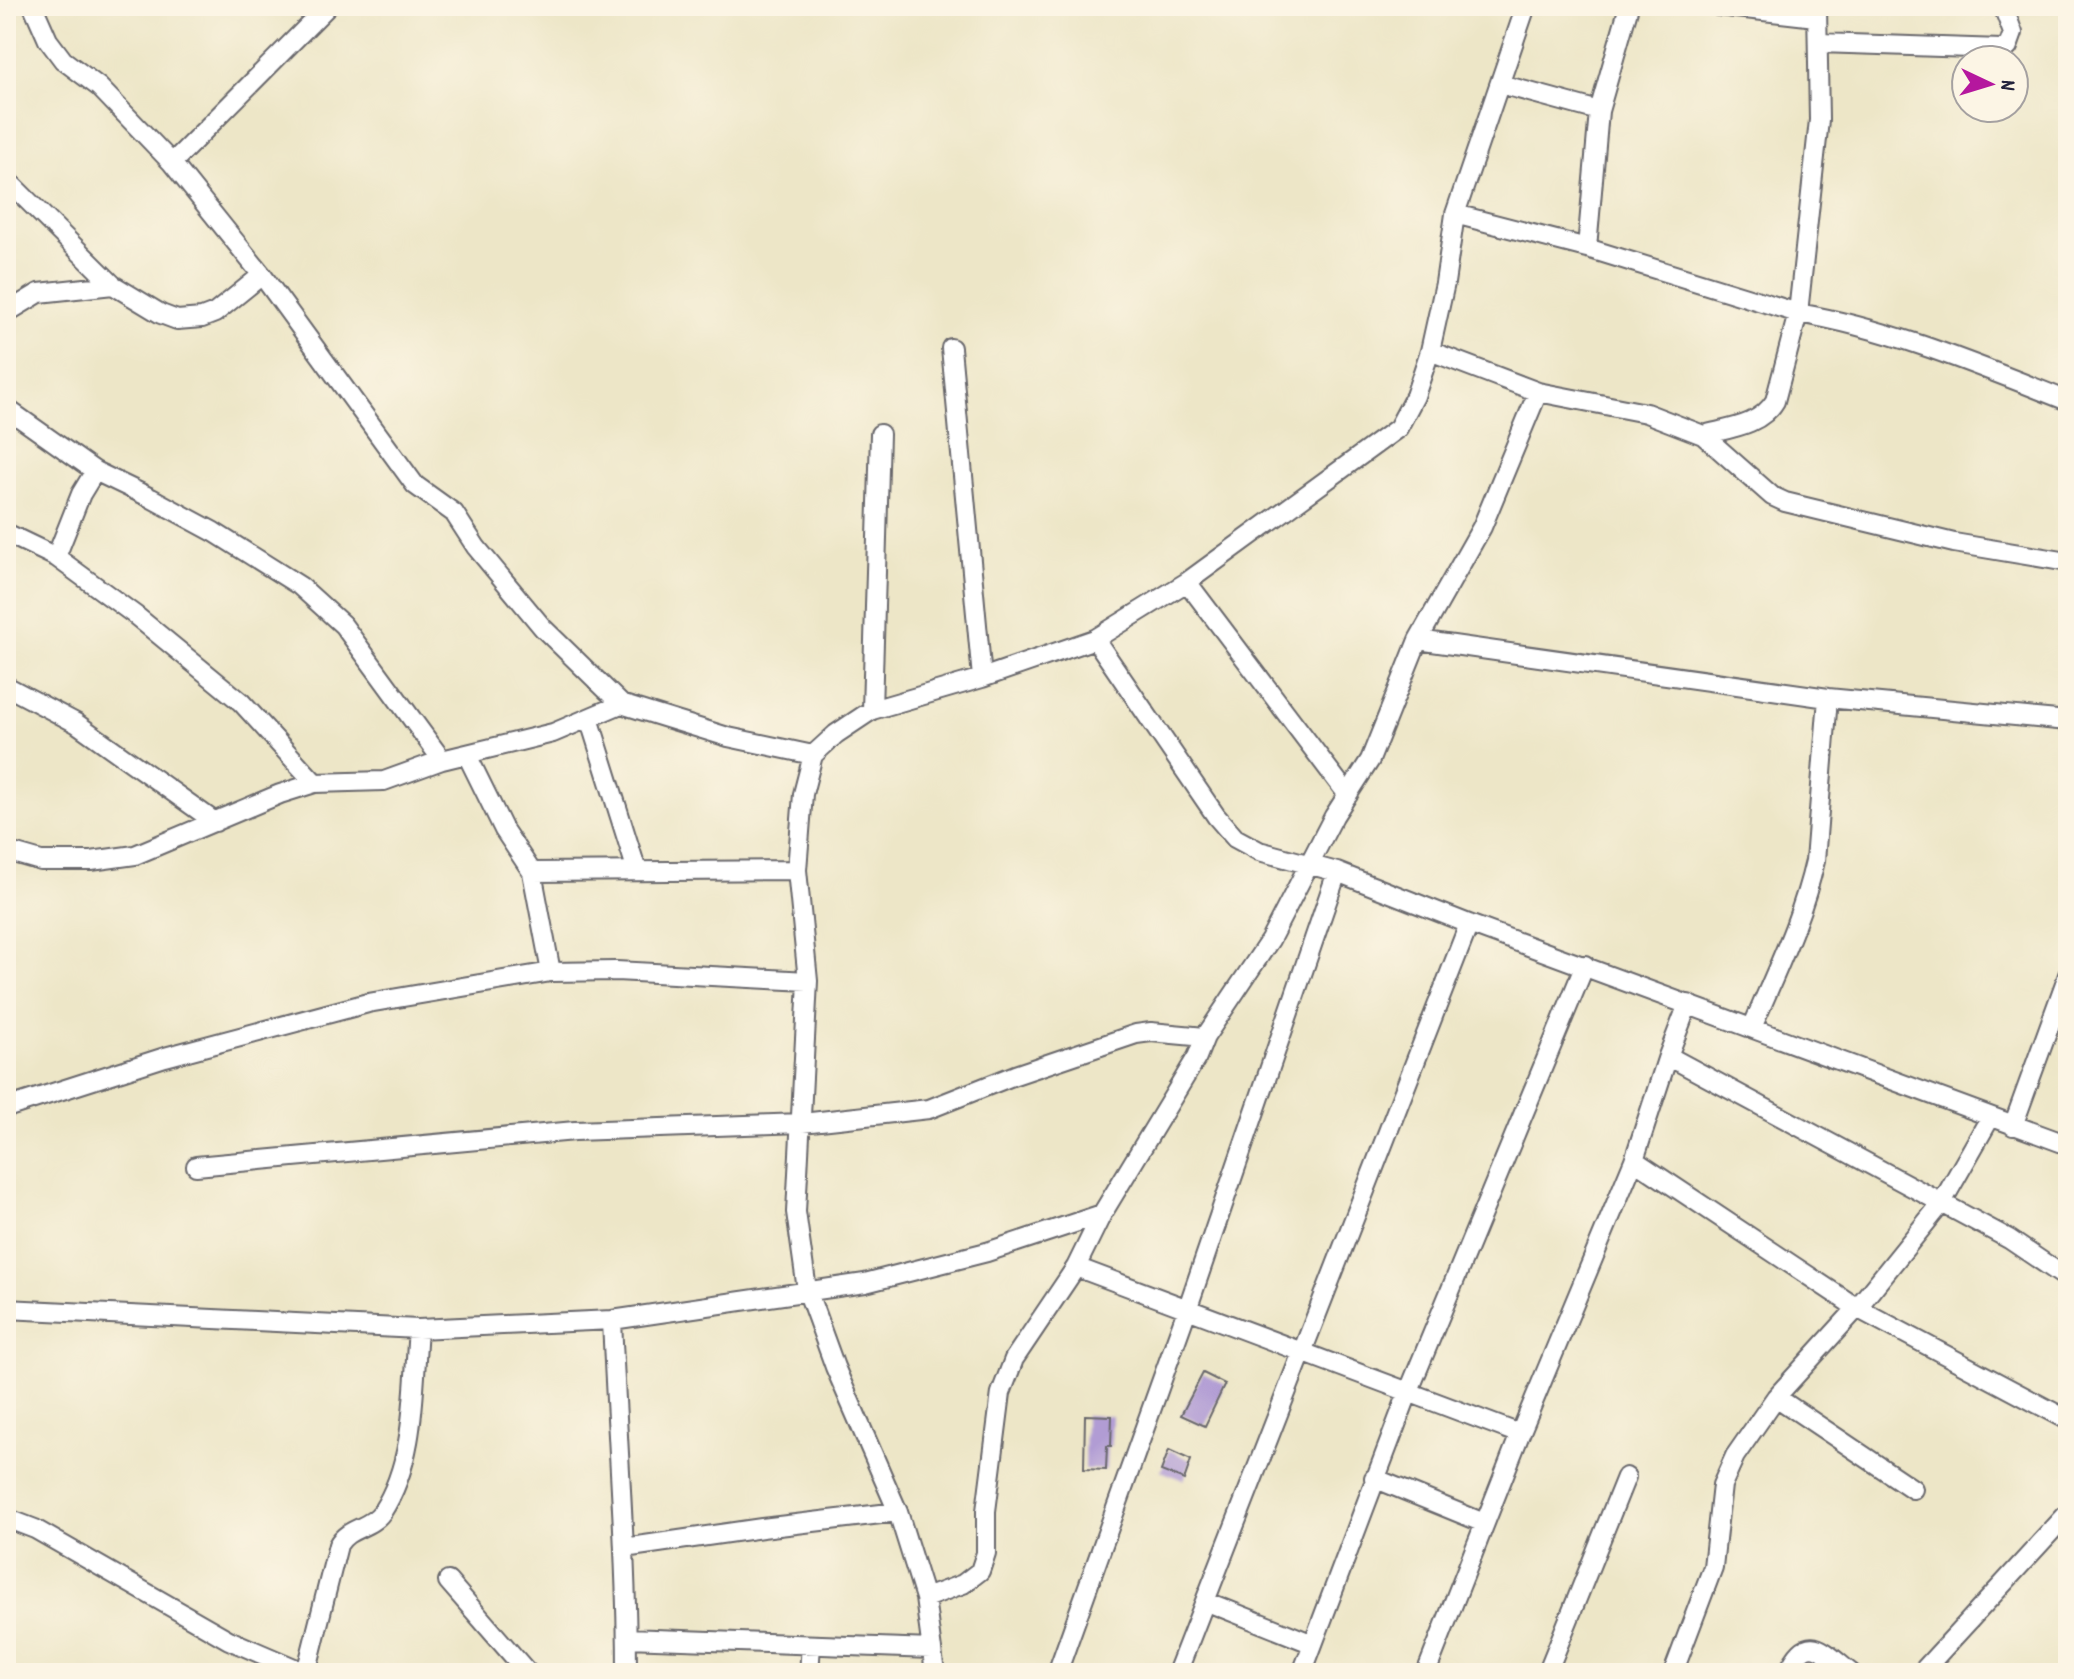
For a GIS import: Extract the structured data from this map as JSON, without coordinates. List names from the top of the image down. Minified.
{"north":"right"}
